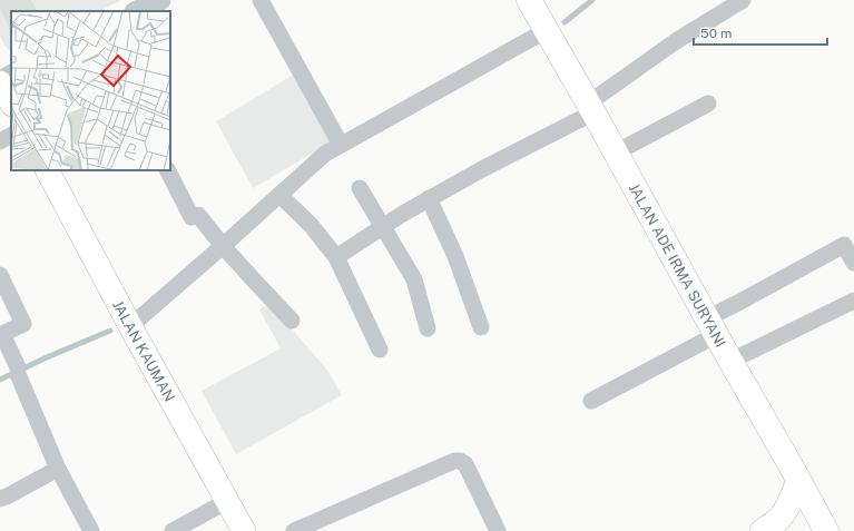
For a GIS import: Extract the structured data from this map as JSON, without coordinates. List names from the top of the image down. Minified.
{"streets":{"main road":["JALAN ADE IRMA SURYANI","JALAN KAUMAN"]},"scale_bar":"50 m"}
